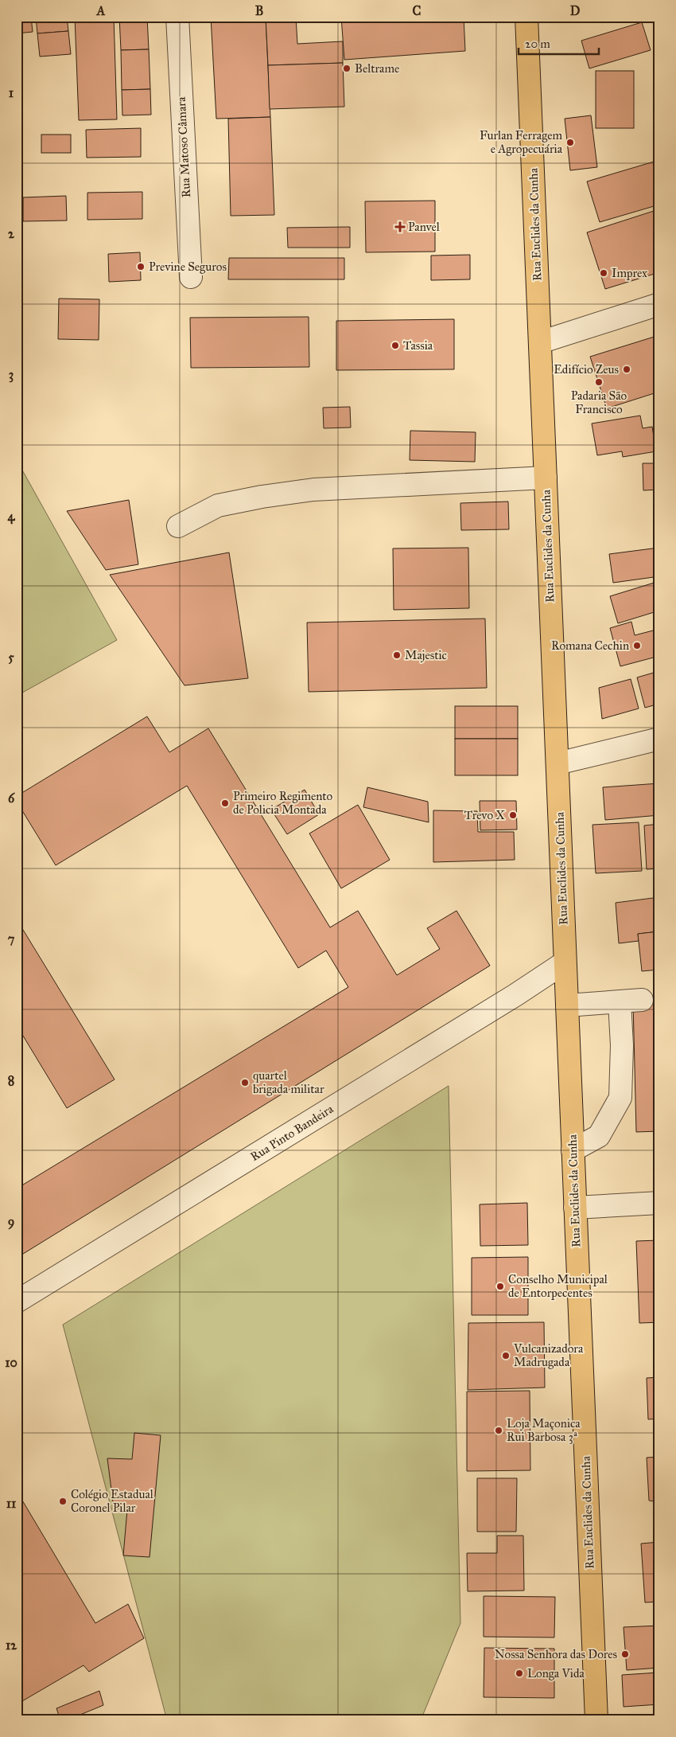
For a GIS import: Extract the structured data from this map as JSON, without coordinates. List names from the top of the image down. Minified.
{"streets":{"main road":["Rua Euclides da Cunha"],"street":["Rua Matoso Câmara","Rua Pinto Bandeira"]},"crossings":[["Rua Euclides da Cunha","Rua Pinto Bandeira"]],"places":{"other":["Beltrame","Furlan Ferragem e Agropecuária","Previne Seguros","Imprex","Tassia","Edifício Zeus","Padaria São Francisco","Romana Cechin","Majestic","Primeiro Regimento de Policia Montada","Trevo X","quartel brigada militar","Conselho Municipal de Entorpecentes","Vulcanizadora Madrugada","Loja Maçonica Rui Barbosa 3ª","Colégio Estadual Coronel Pilar","Nossa Senhora das Dores","Longa Vida"],"health":["Panvel"]},"scale_bar":"20 m","grid":{"columns":["A","B","C","D"],"rows":["1","2","3","4","5","6","7","8","9","10","11","12"]}}
